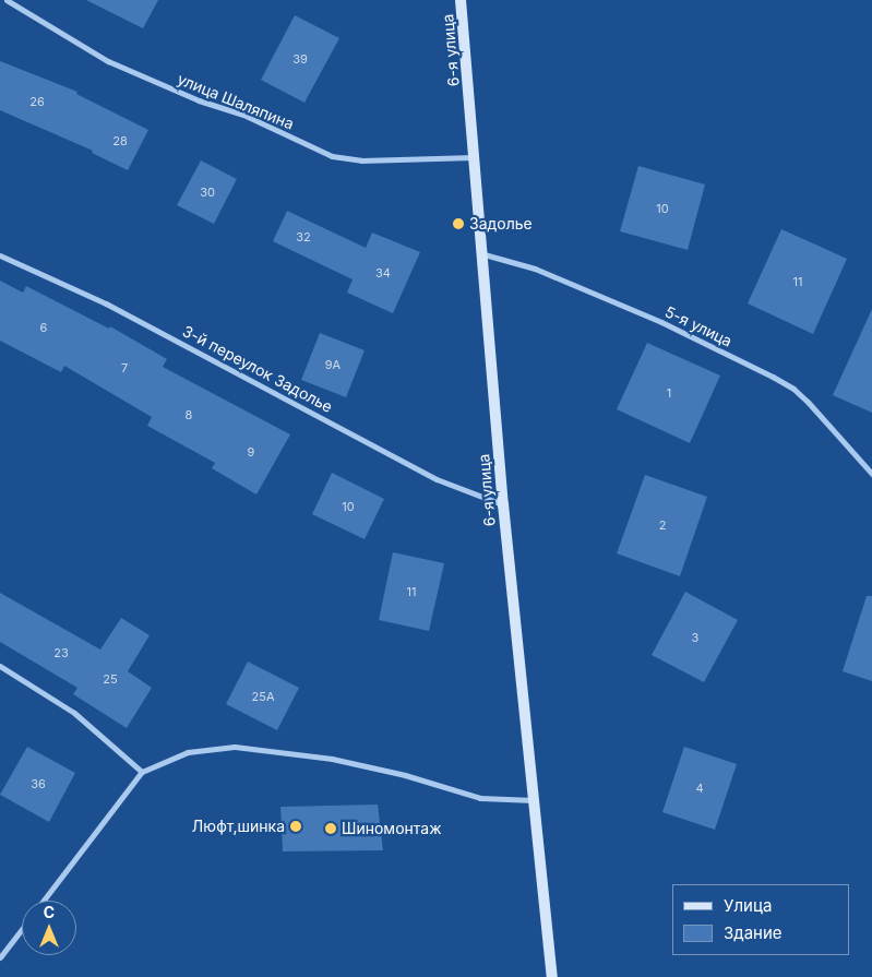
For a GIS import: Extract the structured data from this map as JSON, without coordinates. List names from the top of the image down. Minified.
{"streets":{"street":["6-я улица","улица Шаляпина","5-я улица","3-й переулок Задолье"]},"crossings":[["6-я улица","улица Шаляпина"],["6-я улица","5-я улица"],["6-я улица","3-й переулок Задолье"]],"places":["Задолье","Люфт,шинка","Шиномонтаж"],"house_numbers":["39","26","28","30","10","32","34","11","6","9А","7","1","8","9","10","2","11","3","23","25","25А","36","4"],"legend":["Улица","Здание"],"north":"top"}
